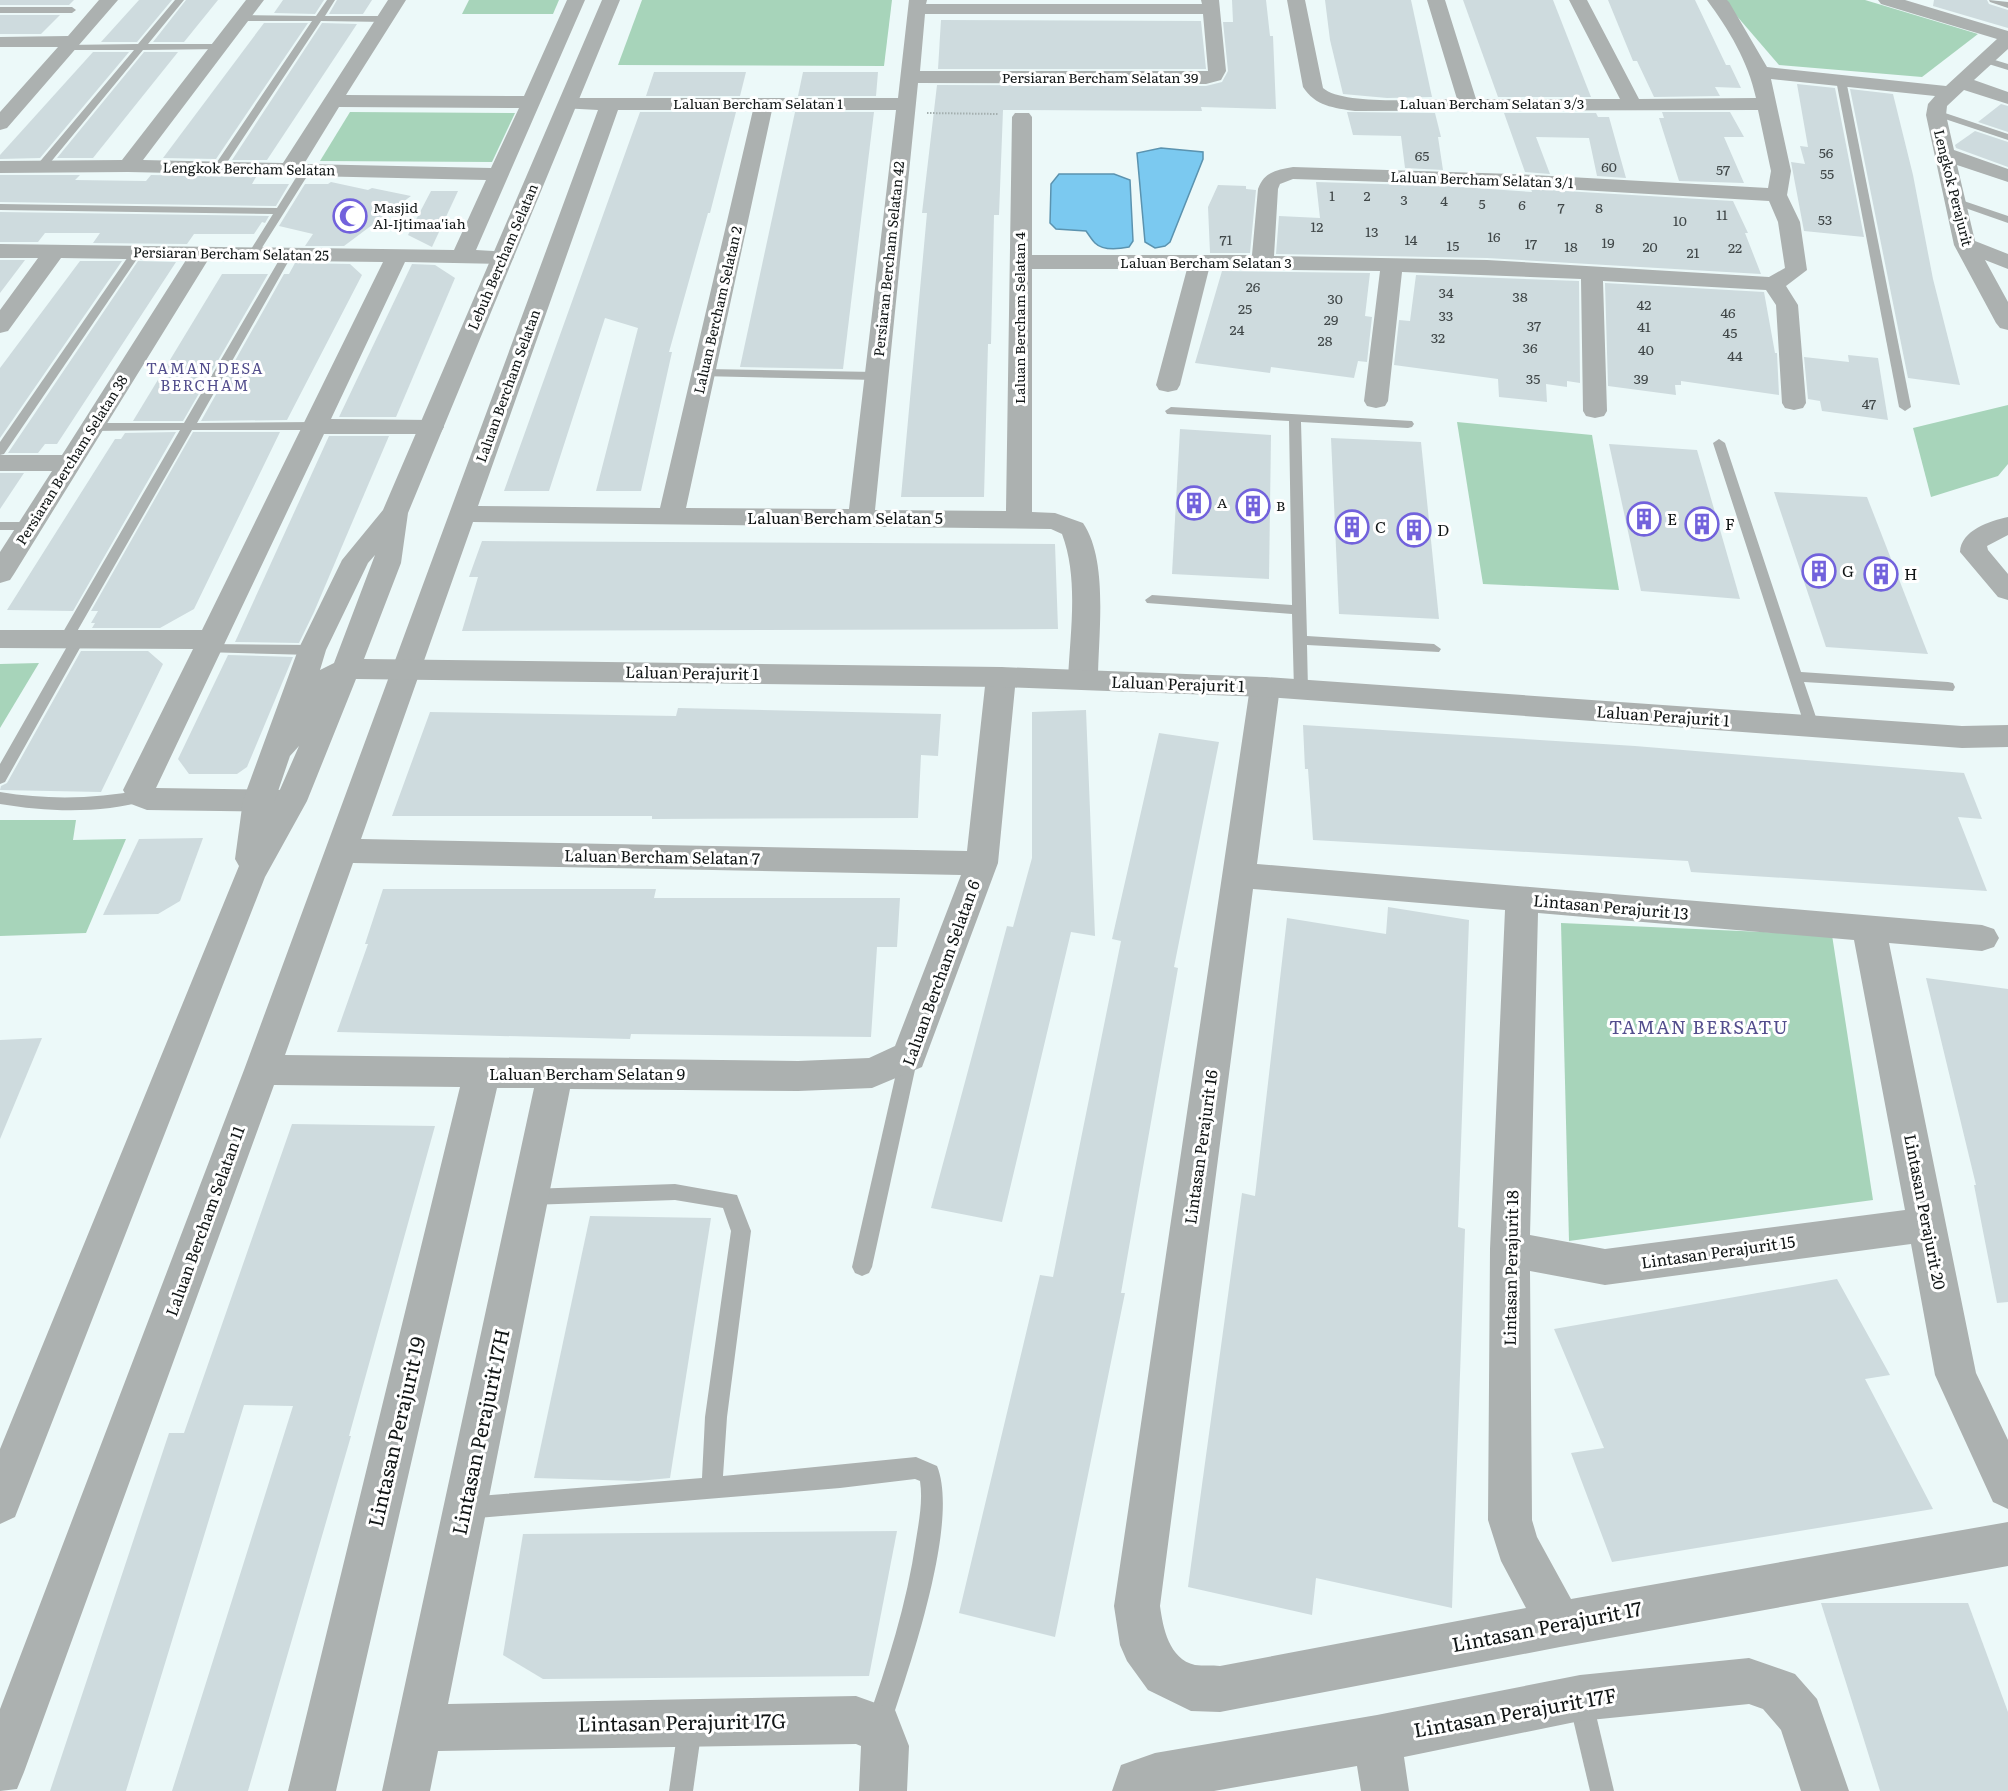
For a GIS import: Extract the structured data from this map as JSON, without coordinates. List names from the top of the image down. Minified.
{"streets":{"street":["Persiaran Bercham Selatan 39","Laluan Bercham Selatan 1","Laluan Bercham Selatan 3/3","Lengkok Bercham Selatan","Laluan Bercham Selatan 3/1","Lengkok Perajurit","Persiaran Bercham Selatan 25","Lebuh Bercham Selatan","Persiaran Bercham Selatan 42","Laluan Bercham Selatan 3","Laluan Bercham Selatan 2","Laluan Bercham Selatan 4","Laluan Bercham Selatan","Persiaran Bercham Selatan 38","Laluan Bercham Selatan 5","Laluan Perajurit 1","Laluan Bercham Selatan 7","Lintasan Perajurit 13","Laluan Bercham Selatan 6","Laluan Bercham Selatan 9","Lintasan Perajurit 16","Lintasan Perajurit 20","Laluan Bercham Selatan 11","Lintasan Perajurit 15","Lintasan Perajurit 18","Lintasan Perajurit 19","Lintasan Perajurit 17H","Lintasan Perajurit 17","Lintasan Perajurit 17F","Lintasan Perajurit 17G"]},"crossings":[["Persiaran Bercham Selatan 39","Persiaran Bercham Selatan 42"],["Laluan Bercham Selatan 1","Lebuh Bercham Selatan"],["Laluan Bercham Selatan 1","Persiaran Bercham Selatan 42"],["Laluan Bercham Selatan 1","Laluan Bercham Selatan 2"],["Laluan Bercham Selatan 1","Laluan Bercham Selatan"],["Laluan Bercham Selatan 3/1","Laluan Bercham Selatan 3"],["Persiaran Bercham Selatan 25","Lebuh Bercham Selatan"],["Persiaran Bercham Selatan 25","Persiaran Bercham Selatan 38"],["Persiaran Bercham Selatan 42","Laluan Bercham Selatan 5"],["Laluan Bercham Selatan 3","Laluan Bercham Selatan 4"],["Laluan Bercham Selatan 2","Laluan Bercham Selatan 5"],["Laluan Bercham Selatan 4","Laluan Bercham Selatan 5"],["Laluan Bercham Selatan","Laluan Bercham Selatan 5"],["Laluan Bercham Selatan","Laluan Perajurit 1"],["Laluan Bercham Selatan","Laluan Bercham Selatan 11"],["Laluan Bercham Selatan 5","Laluan Perajurit 1"],["Laluan Perajurit 1","Laluan Bercham Selatan 6"],["Laluan Perajurit 1","Lintasan Perajurit 16"],["Laluan Perajurit 1","Laluan Bercham Selatan 11"],["Laluan Bercham Selatan 7","Laluan Bercham Selatan 6"],["Laluan Bercham Selatan 7","Laluan Bercham Selatan 11"],["Lintasan Perajurit 13","Lintasan Perajurit 16"],["Lintasan Perajurit 13","Lintasan Perajurit 20"],["Lintasan Perajurit 13","Lintasan Perajurit 18"],["Laluan Bercham Selatan 6","Laluan Bercham Selatan 9"],["Laluan Bercham Selatan 9","Laluan Bercham Selatan 11"],["Laluan Bercham Selatan 9","Lintasan Perajurit 19"],["Laluan Bercham Selatan 9","Lintasan Perajurit 17H"],["Lintasan Perajurit 16","Lintasan Perajurit 17"],["Lintasan Perajurit 20","Lintasan Perajurit 15"],["Lintasan Perajurit 15","Lintasan Perajurit 18"],["Lintasan Perajurit 18","Lintasan Perajurit 17"],["Lintasan Perajurit 17H","Lintasan Perajurit 17G"]],"districts":["TAMAN DESA BERCHAM","TAMAN BERSATU"],"places":{"mosque":["Masjid Al-Ijtimaa'iah"],"building":["A","B","E","F","C","D","G","H"]},"house_numbers":["56","65","60","57","55","1","2","3","4","5","6","7","8","11","53","10","12","13","16","71","14","19","17","15","18","20","22","21","26","34","38","30","42","25","46","33","29","37","41","24","45","32","28","36","40","44","35","39","47"]}
